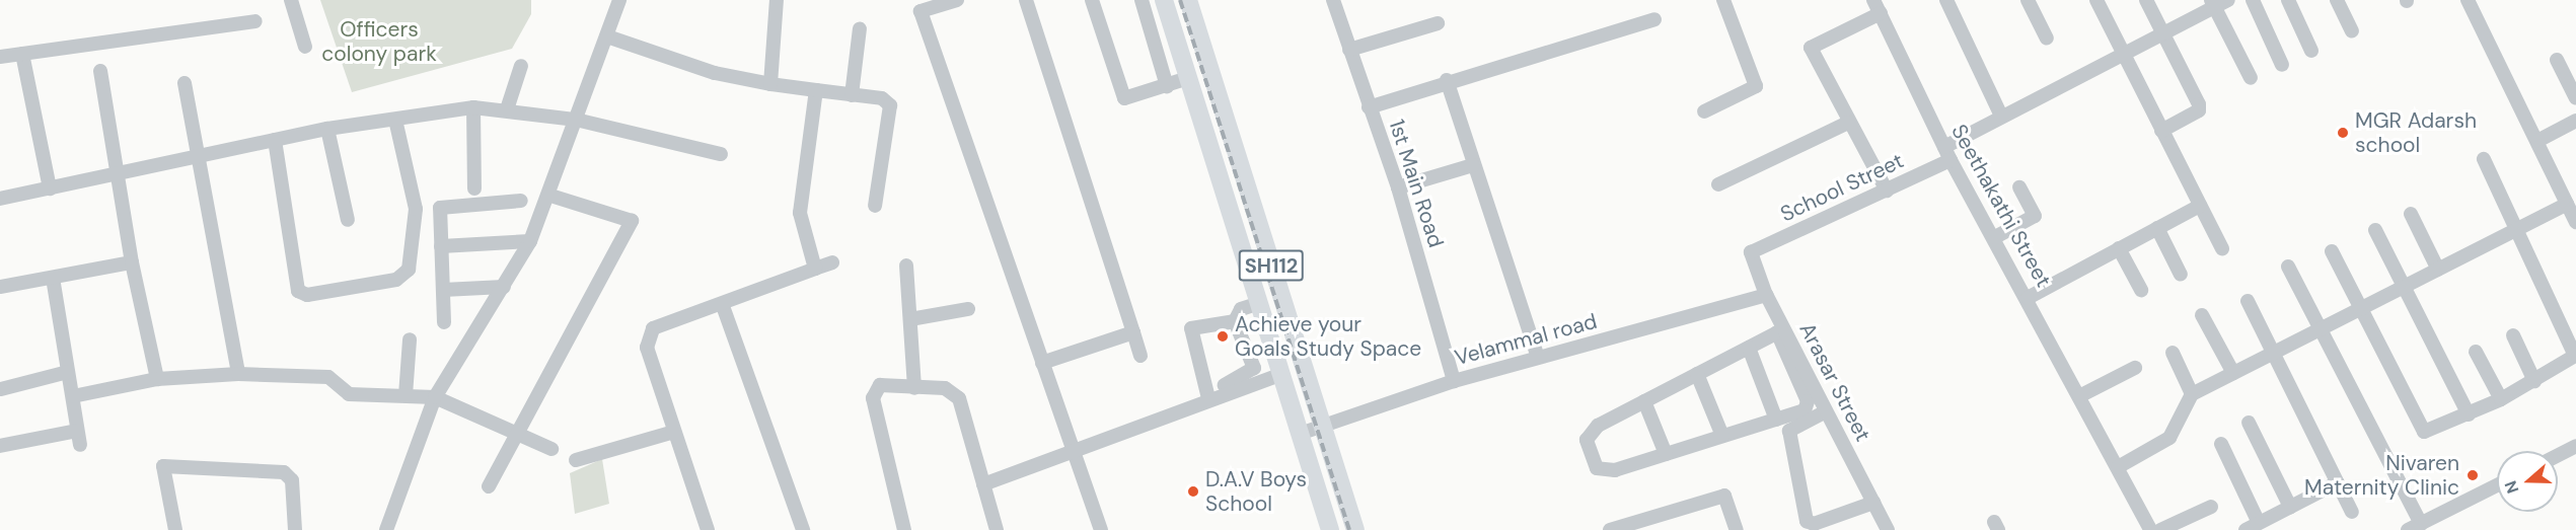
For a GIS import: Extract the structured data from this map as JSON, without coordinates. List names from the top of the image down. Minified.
{"streets":{"main road":["SH112"],"street":["1st Main Road","School Street","Seethakathi Street","Velammal road","Arasar Street"]},"crossings":[["1st Main Road","Velammal road"],["School Street","Seethakathi Street"],["School Street","Arasar Street"],["SH112","Velammal road"],["Velammal road","Arasar Street"]],"parks":["Officers colony park"],"places":["MGR Adarsh school","Achieve your Goals Study Space","Nivaren Maternity Clinic","D.A.V Boys School"],"north":"left"}
